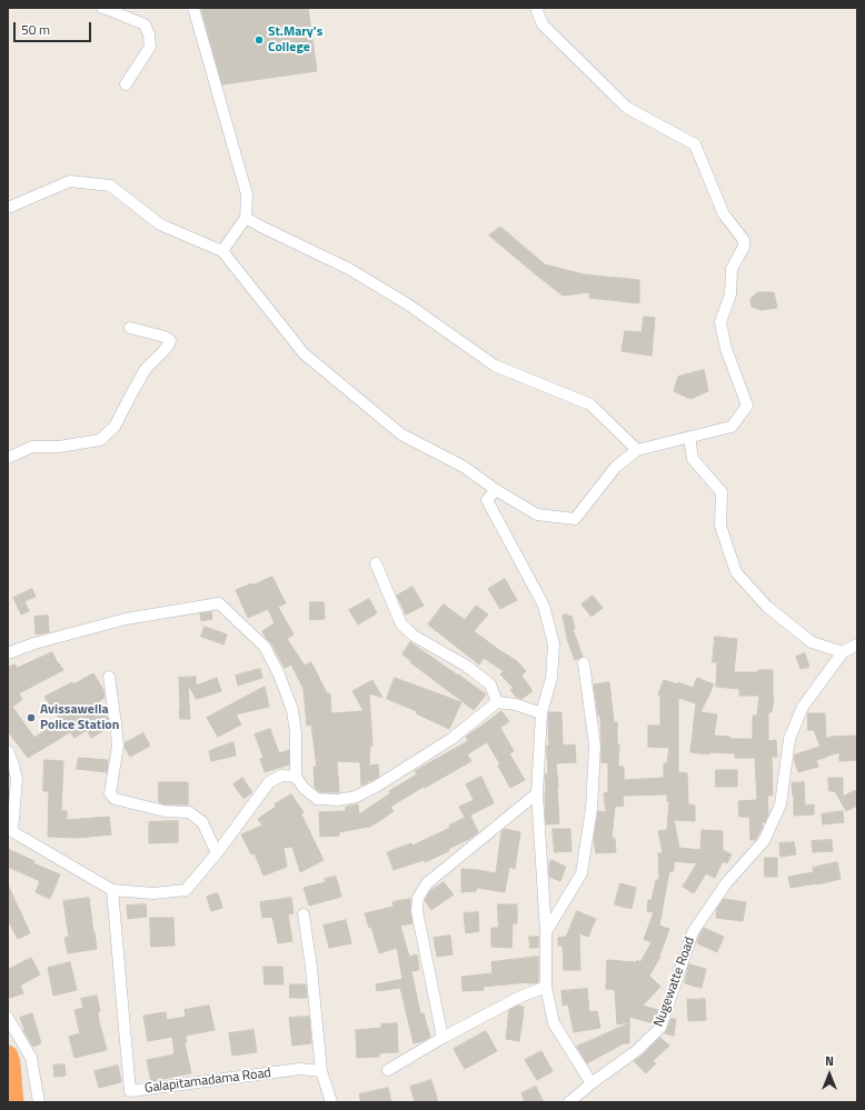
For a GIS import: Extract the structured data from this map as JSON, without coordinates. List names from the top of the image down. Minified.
{"streets":{"street":["Nugewatte Road","Galapitamadama Road"]},"places":["St.Mary's College","Avissawella Police Station"],"scale_bar":"50 m","north":"top"}
